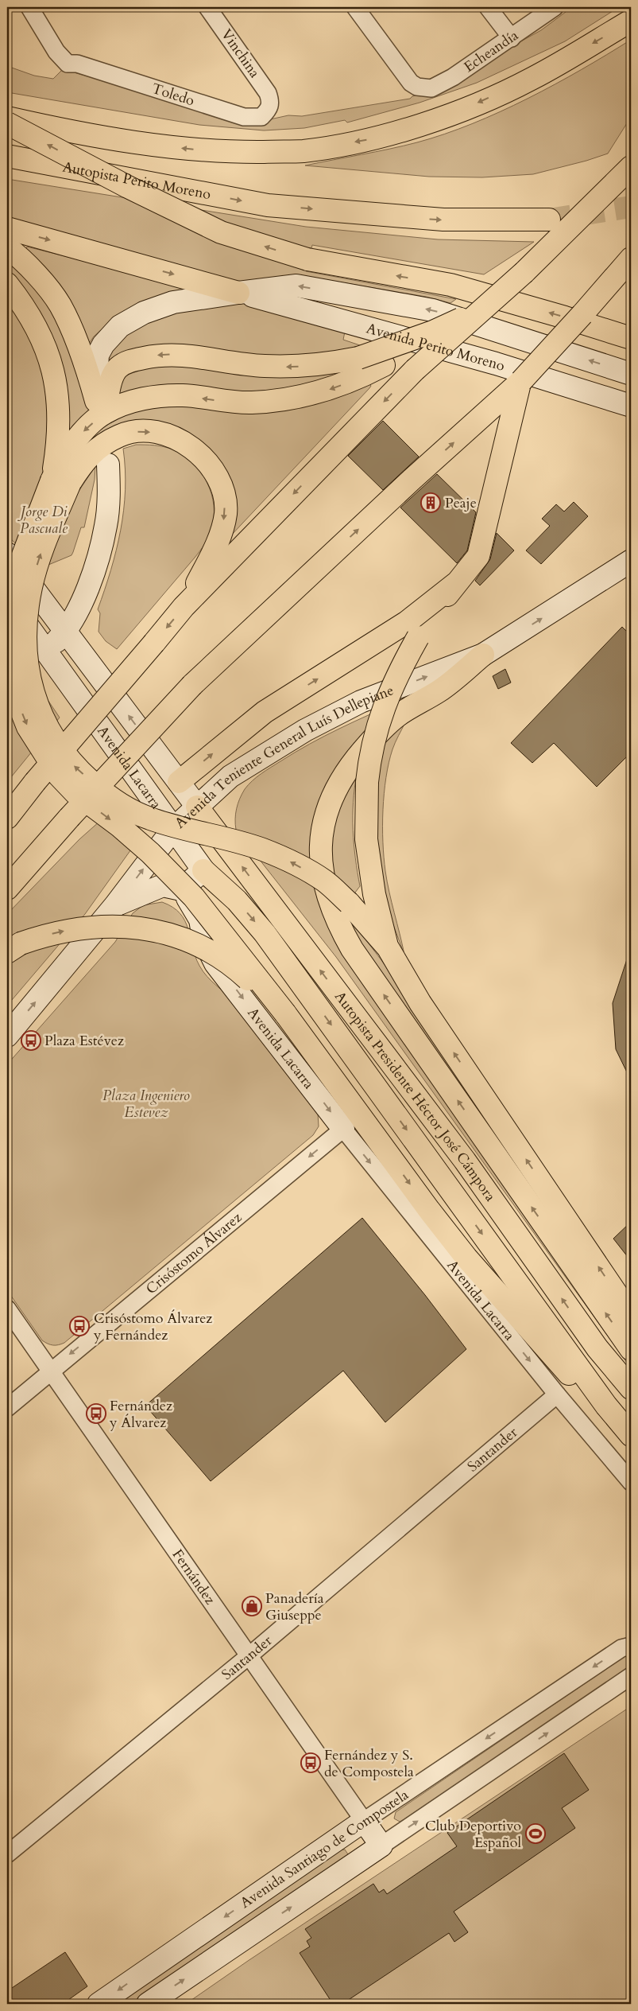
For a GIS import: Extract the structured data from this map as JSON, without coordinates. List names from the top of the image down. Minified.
{"streets":{"highway":["Autopista Perito Moreno","Autopista Presidente Héctor José Cámpora"],"street":["Echeandía","Vinchina","Toledo","Avenida Perito Moreno","Avenida Teniente General Luís Dellepiane","Avenida Lacarra","Crisóstomo Álvarez","Santander","Fernández","Avenida Santiago de Compostela"]},"crossings":[["Vinchina","Toledo"],["Avenida Teniente General Luís Dellepiane","Avenida Lacarra"],["Avenida Teniente General Luís Dellepiane","Autopista Presidente Héctor José Cámpora"],["Avenida Lacarra","Autopista Presidente Héctor José Cámpora"],["Avenida Lacarra","Crisóstomo Álvarez"],["Avenida Lacarra","Santander"],["Crisóstomo Álvarez","Fernández"],["Santander","Fernández"],["Fernández","Avenida Santiago de Compostela"]],"one_way":["Avenida Teniente General Luís Dellepiane","Crisóstomo Álvarez"],"parks":["Jorge Di Pascuale","Plaza Ingeniero Estevez"],"places":{"building":["Peaje"],"bus stop":["Plaza Estévez","Crisóstomo Álvarez y Fernández","Fernández y Álvarez","Fernández y S. de Compostela"],"shop":["Panadería Giuseppe"],"sports":["Club Deportivo Español"]}}
